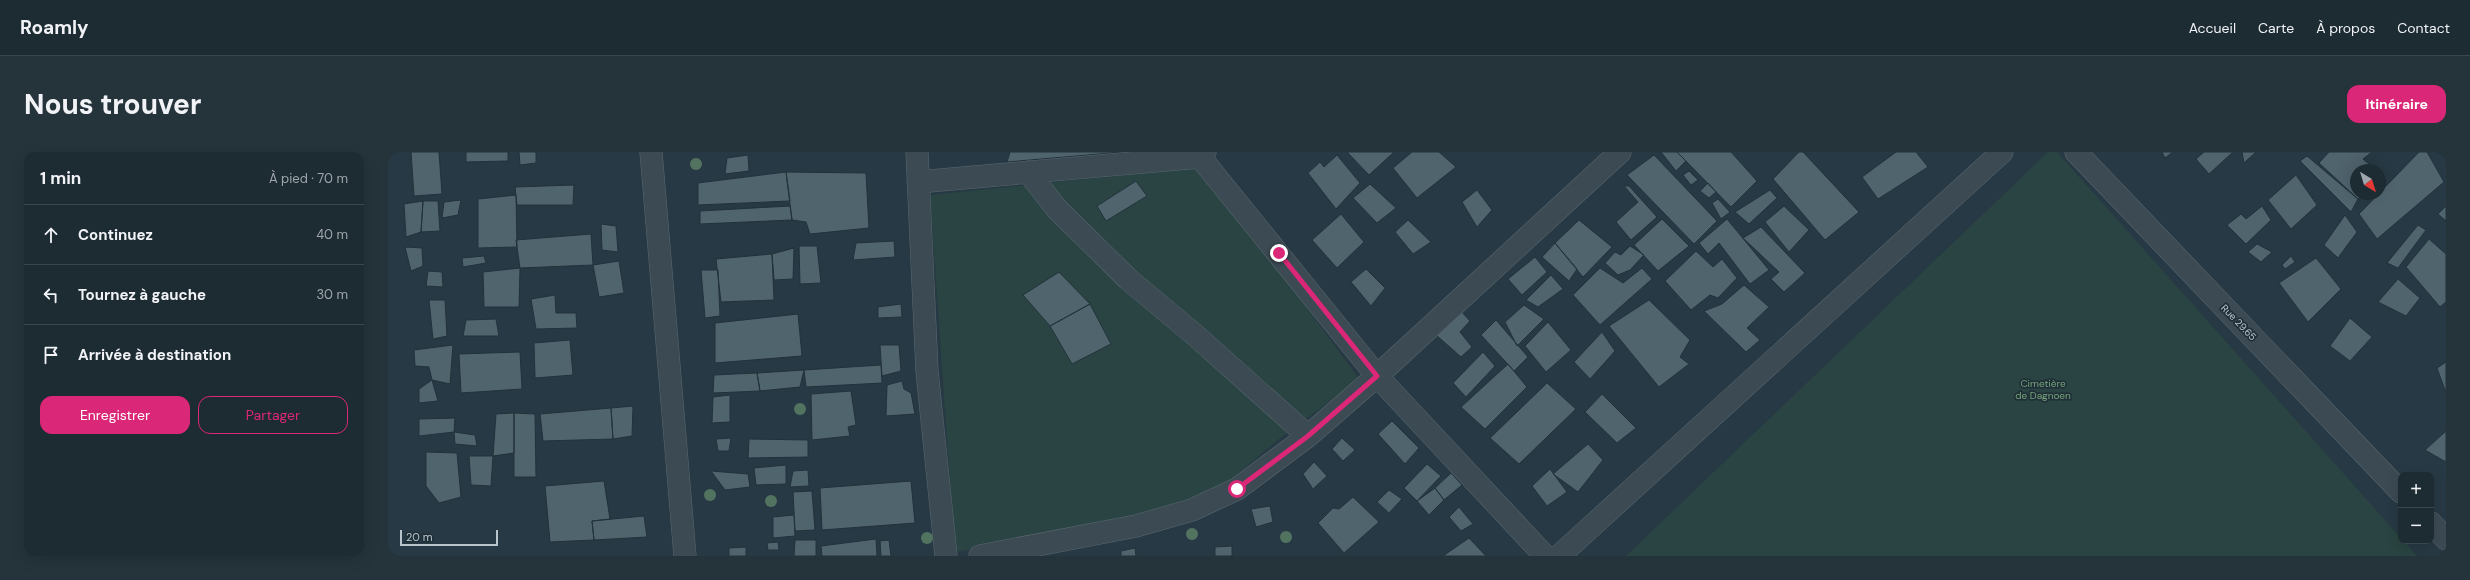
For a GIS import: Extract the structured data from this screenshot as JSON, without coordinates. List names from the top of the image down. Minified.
{"streets":{"street":["Rue 29.65"]},"parks":["Cimetière de Dagnoen"],"scale_bar":"20 m","north":"bottom right","page":{"header":"Roamly","nav":["Accueil","Carte","À propos","Contact"],"buttons":["Itinéraire",["Enregistrer","Partager"]],"title":"Nous trouver","heading":["1 min","À pied · 70 m"],"list":[["Continuez","40 m"],["Tournez à gauche","30 m"],"Arrivée à destination"],"map_buttons":["+","−"],"scale":"20 m"}}
